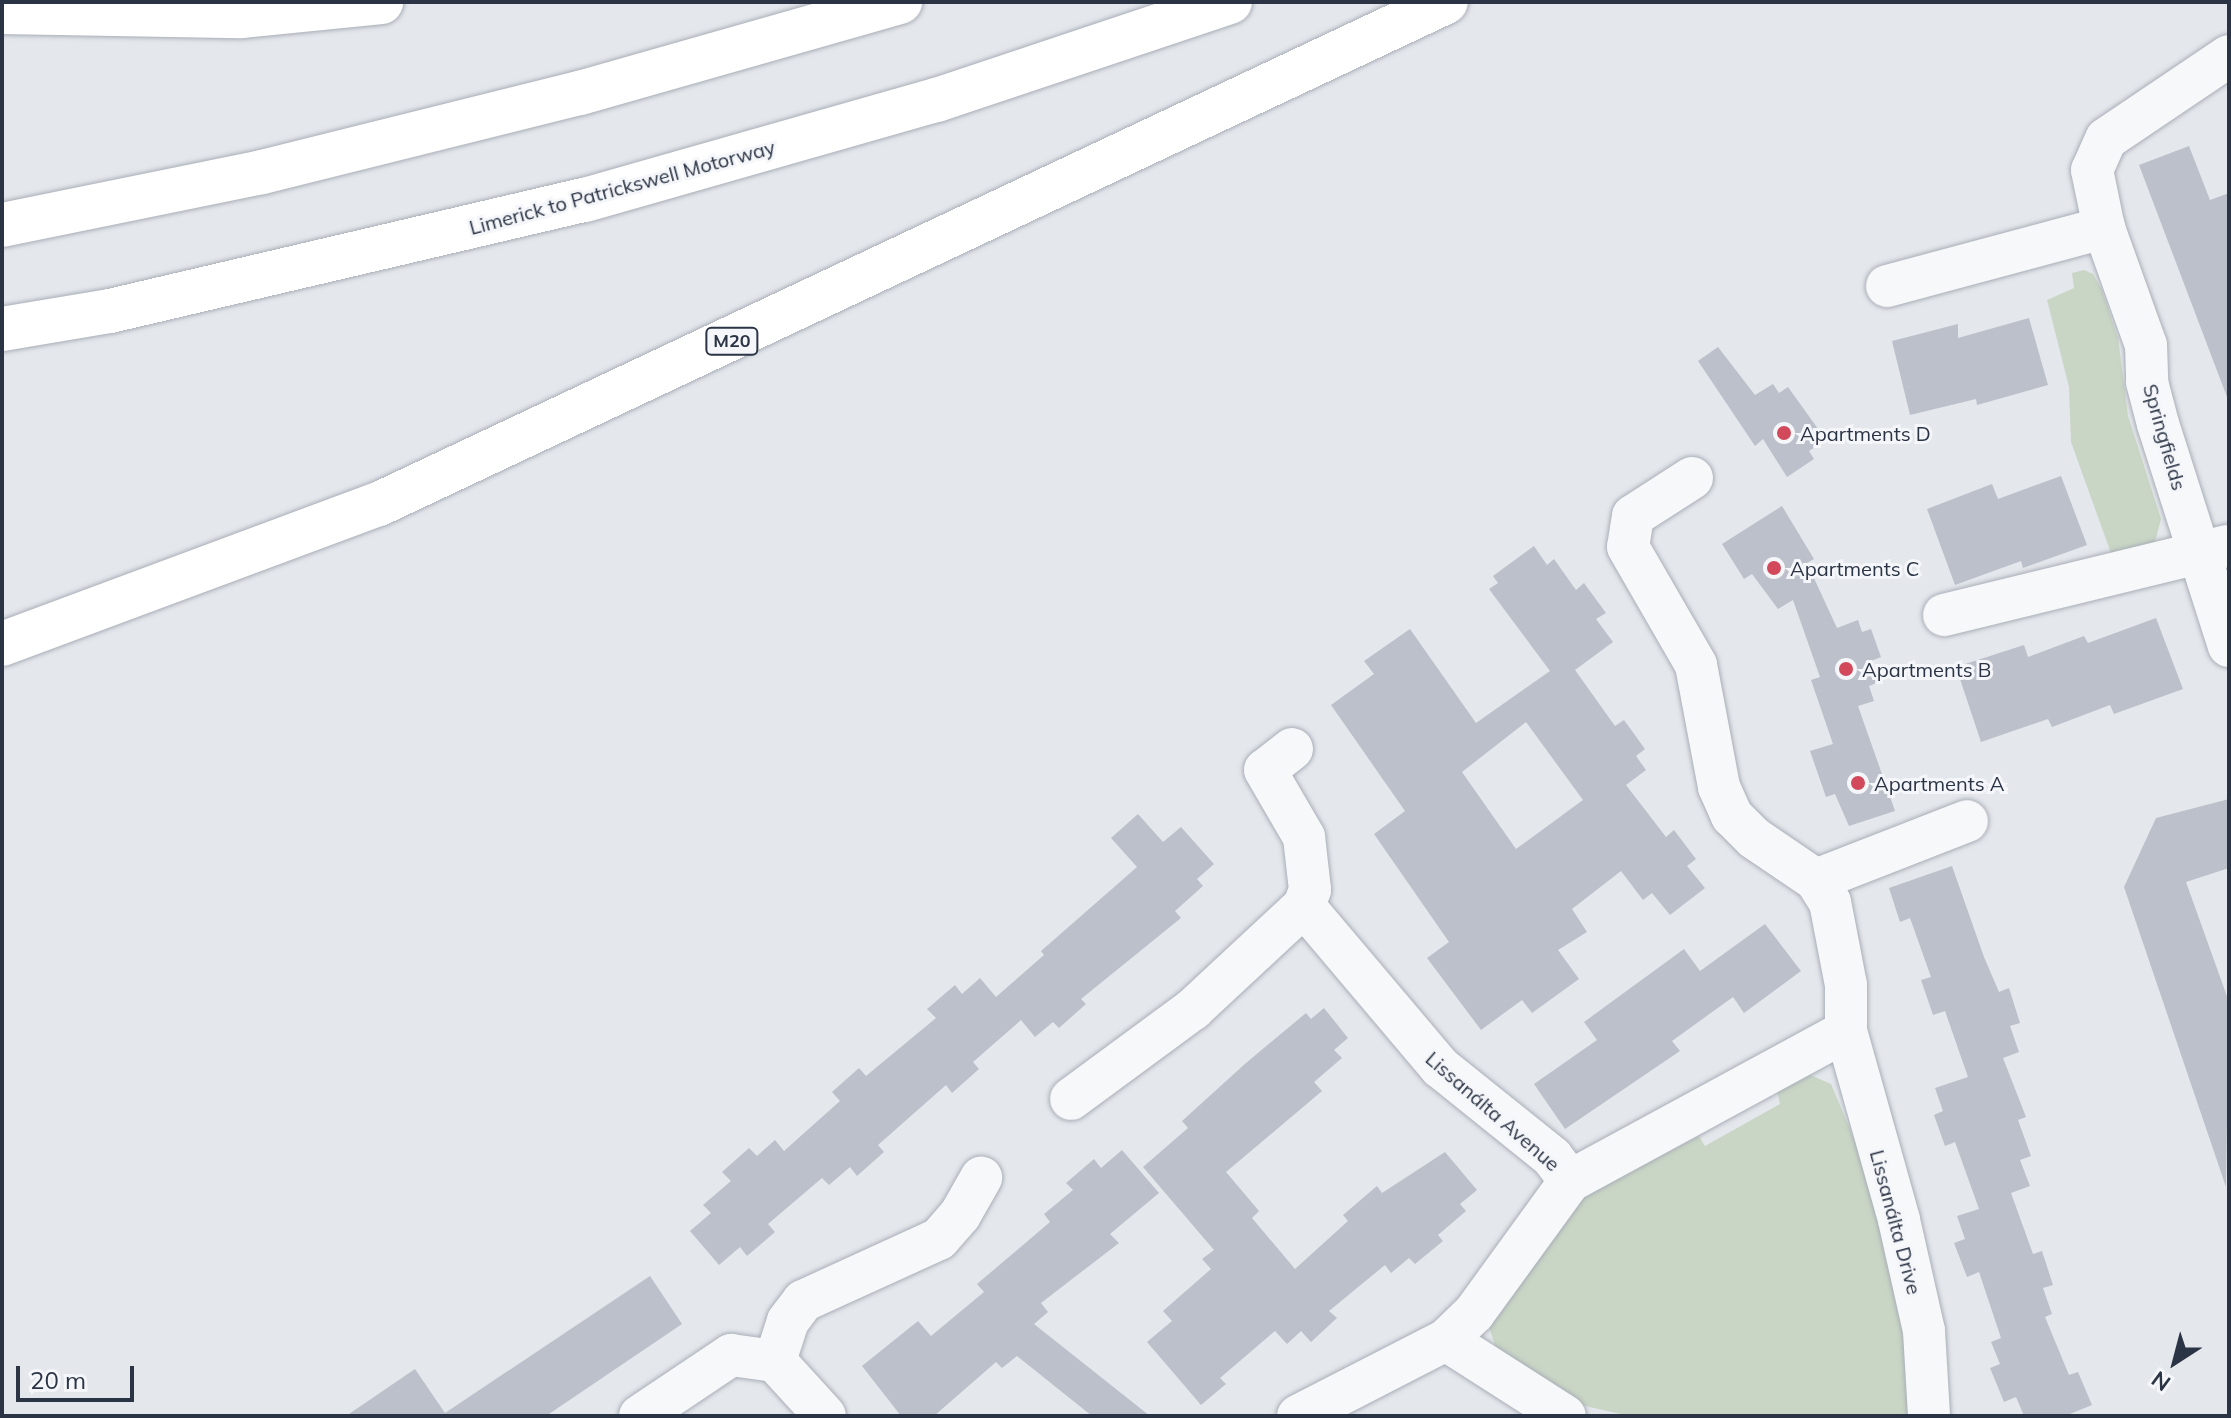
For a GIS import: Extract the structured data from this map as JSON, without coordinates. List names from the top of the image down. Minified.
{"streets":{"highway":["Limerick to Patrickswell Motorway","M20"],"street":["Springfields","Lissanálta Avenue","Lissanálta Drive"]},"places":["Apartments D","Apartments C","Apartments B","Apartments A"],"scale_bar":"20 m","north":"bottom left"}
